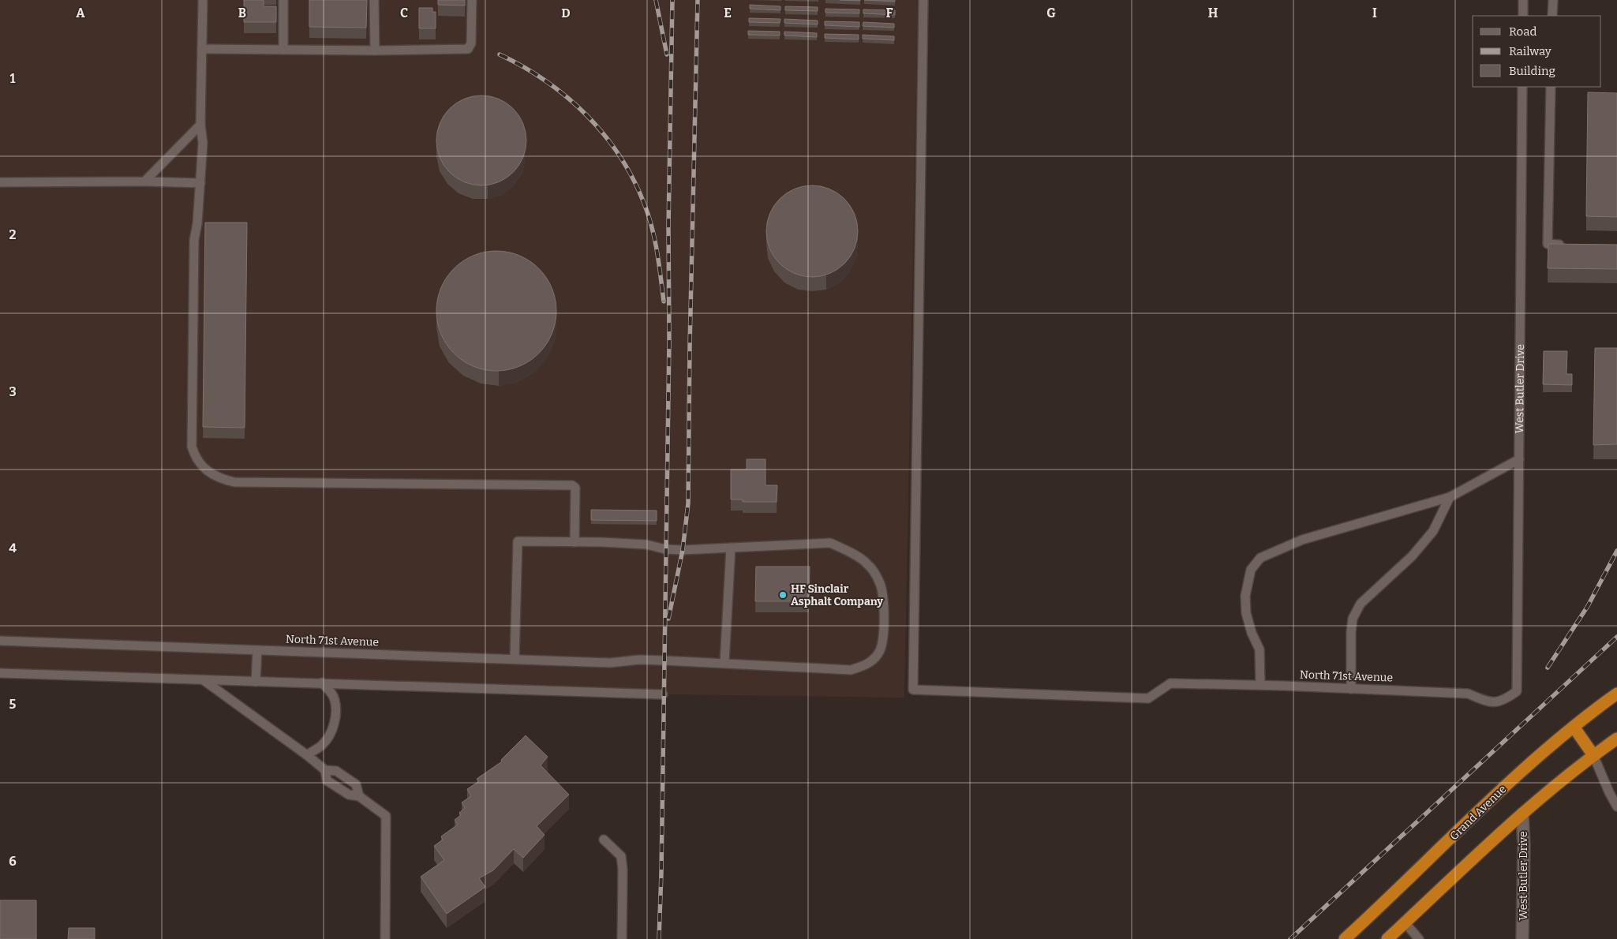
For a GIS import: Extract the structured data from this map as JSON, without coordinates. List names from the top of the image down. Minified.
{"streets":{"highway":["Grand Avenue"],"street":["West Butler Drive"],"lane":["North 71st Avenue"]},"crossings":[["West Butler Drive","North 71st Avenue"]],"places":["HF Sinclair Asphalt Company"],"legend":["Road","Railway","Building"],"grid":{"columns":["A","B","C","D","E","F","G","H","I"],"rows":["1","2","3","4","5","6"]}}
